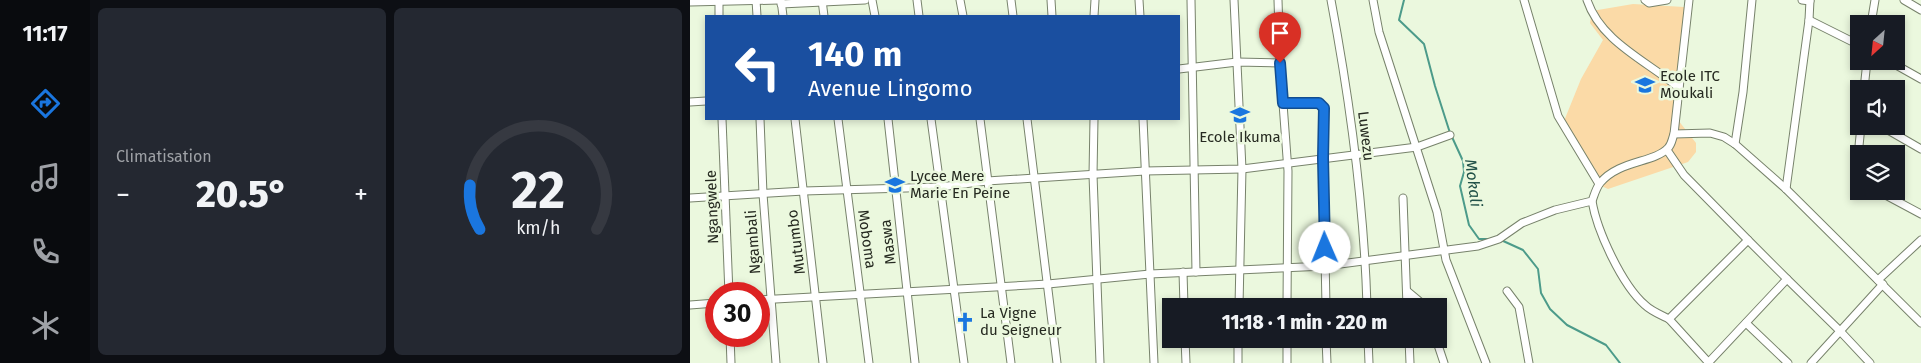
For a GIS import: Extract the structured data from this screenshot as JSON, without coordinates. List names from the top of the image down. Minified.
{"streets":{"street":["Luwezu","Ngangwele","Moboma","Ngambali","Mutumbo","Maswa"]},"water":["Mokali"],"places":{"school or university":["Ecole ITC Moukali","Ecole Ikuma","Lycee Mere Marie En Peine"],"church":["La Vigne du Seigneur"]},"north":"bottom left","page":{"tabs":"11:17","tile":"Climatisation","turn":["140 m","Avenue Lingomo"],"heat":["−","20.5°","+"],"limit":"30","trip":"11:18 · 1 min · 220 m","gauge":["22","km/h"]}}
